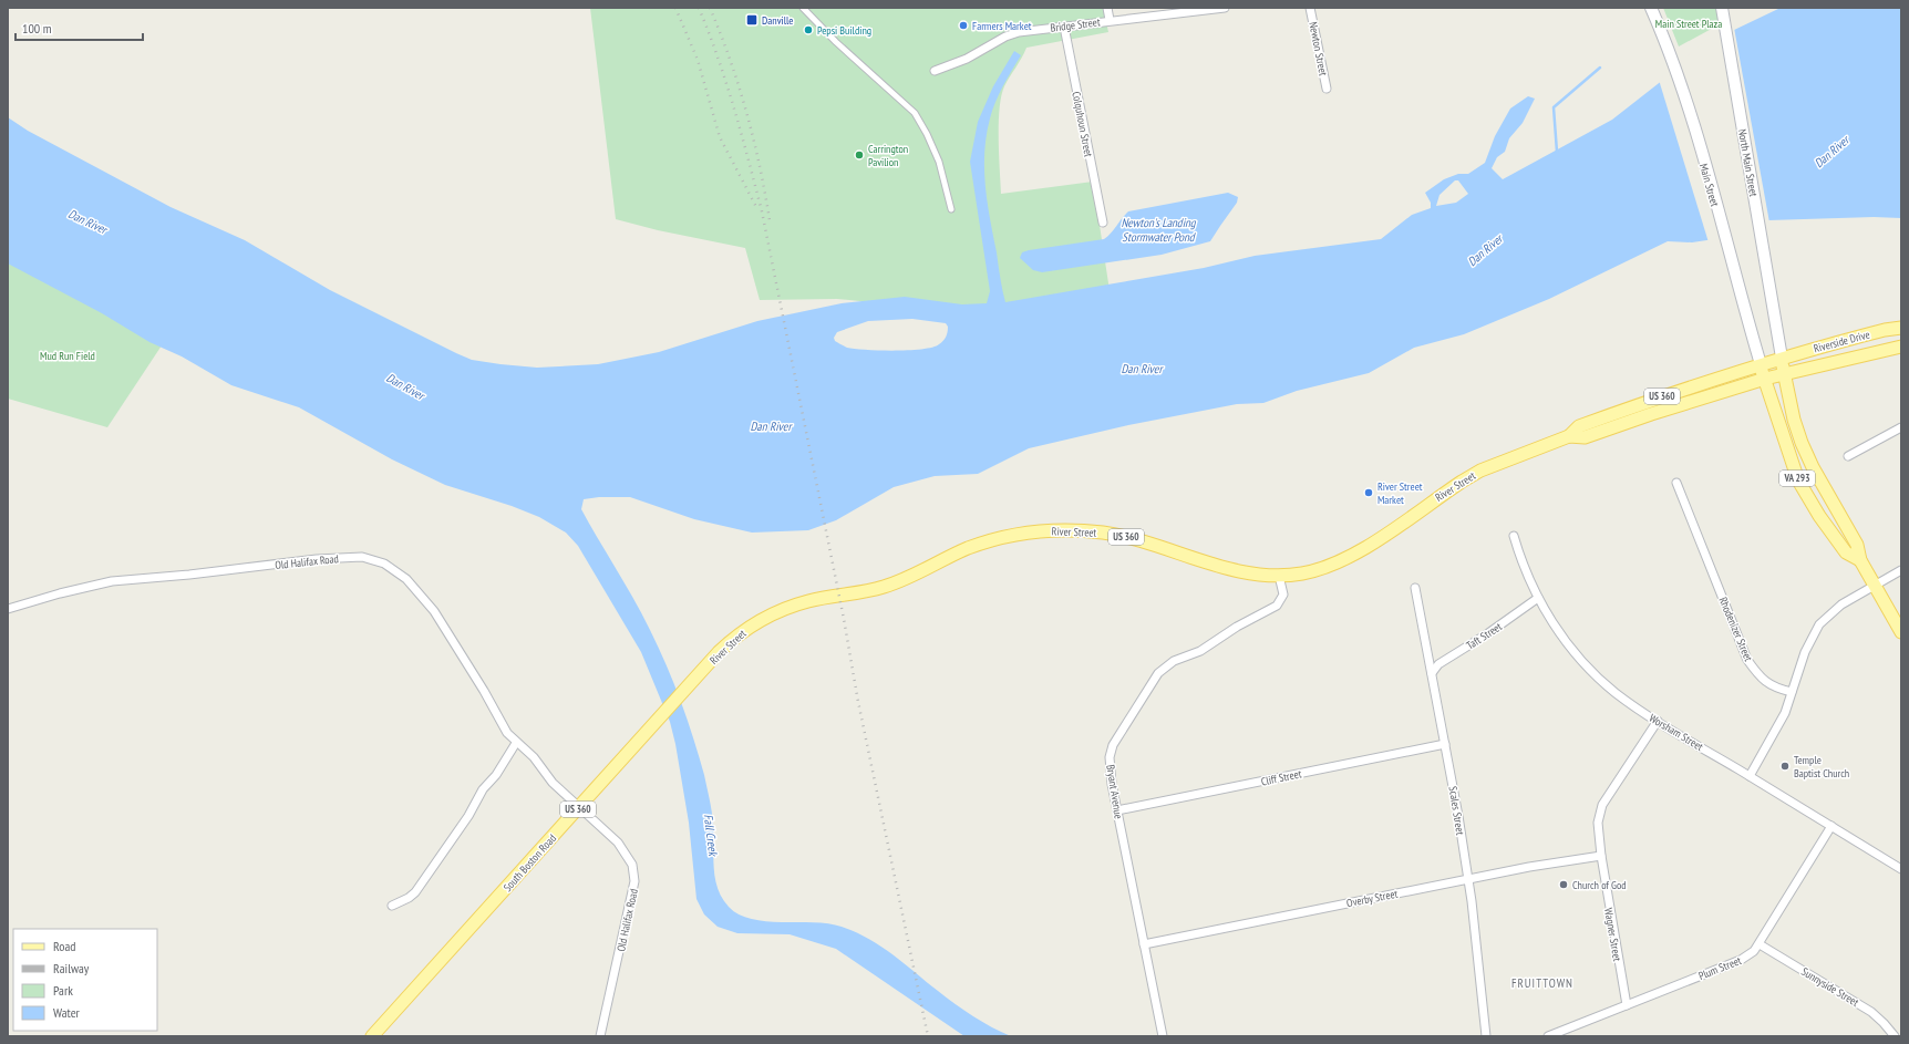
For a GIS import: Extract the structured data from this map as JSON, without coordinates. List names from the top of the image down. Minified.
{"streets":{"main road":["North Main Street","Main Street","Riverside Drive","US 360","VA 293","River Street","South Boston Road"],"street":["Bridge Street","Newton Street","Colquhoun Street","Old Halifax Road","Rhodenizer Street","Taft Street","Worsham Street","Cliff Street","Bryant Avenue","Scales Street","Overby Street","Wagner Street","Plum Street","Sunnyside Street"]},"crossings":[["Bridge Street","Colquhoun Street"],["North Main Street","Riverside Drive"],["North Main Street","VA 293"],["North Main Street","River Street"],["Main Street","VA 293"],["Main Street","River Street"],["Riverside Drive","VA 293"],["Riverside Drive","River Street"],["VA 293","River Street"],["River Street","Bryant Avenue"],["River Street","South Boston Road"],["Old Halifax Road","South Boston Road"],["Taft Street","Worsham Street"],["Taft Street","Scales Street"],["Worsham Street","Wagner Street"],["Worsham Street","Plum Street"],["Cliff Street","Bryant Avenue"],["Cliff Street","Scales Street"],["Bryant Avenue","Overby Street"],["Scales Street","Overby Street"],["Overby Street","Wagner Street"],["Wagner Street","Plum Street"],["Plum Street","Sunnyside Street"]],"districts":["FRUITTOWN"],"water":["Dan River","Newton's Landing Stormwater Pond","Fall Creek"],"parks":["Main Street Plaza","Mud Run Field"],"places":{"transit":["Danville"],"other":["Farmers Market","Pepsi Building","Carrington Pavilion","River Street Market","Temple Baptist Church","Church of God"]},"legend":["Road","Railway","Park","Water"],"scale_bar":"100 m"}
